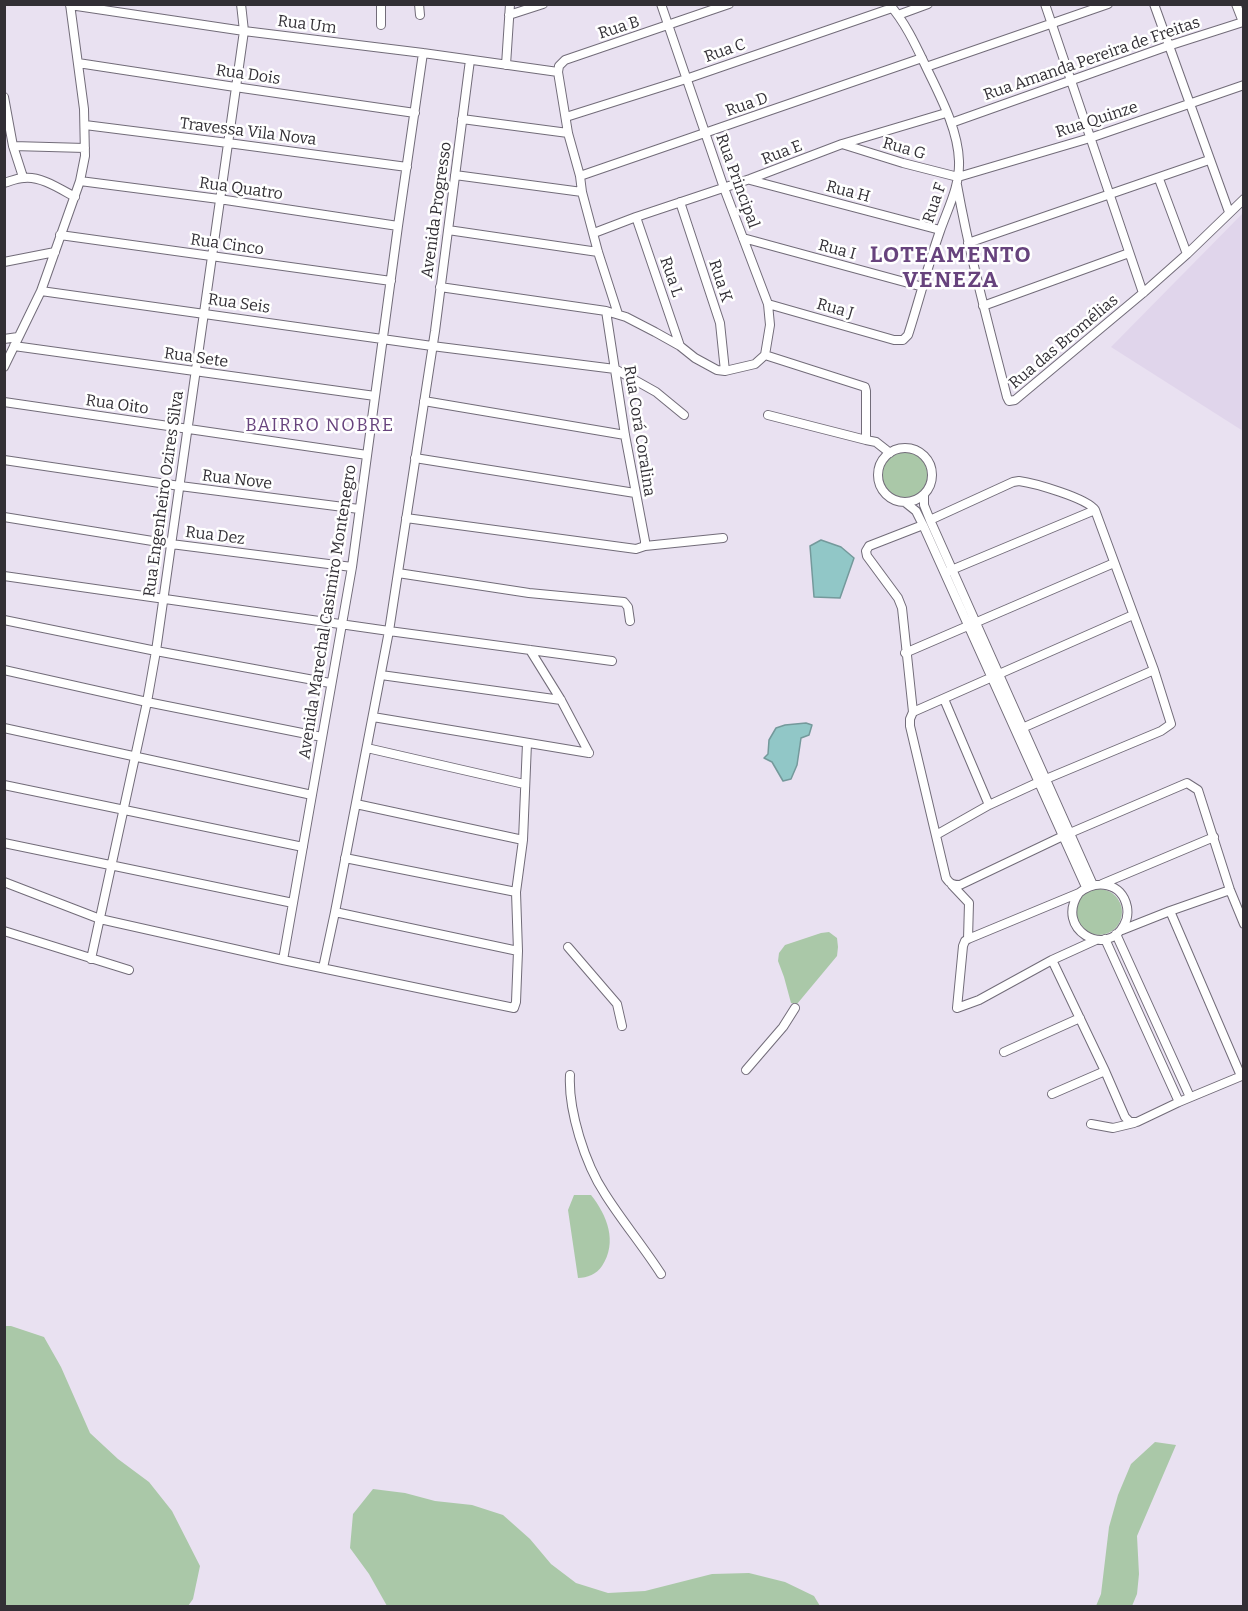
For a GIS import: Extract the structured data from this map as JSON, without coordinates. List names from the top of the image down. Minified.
{"streets":{"street":["Rua Um","Rua B","Rua C","Rua Amanda Pereira de Freitas","Rua Dois","Rua D","Rua Quinze","Travessa Vila Nova","Rua G","Rua E","Rua Principal","Rua Quatro","Rua H","Rua F","Avenida Progresso","Rua Cinco","Rua I","Rua L","Rua K","Rua Seis","Rua J","Rua das Bromélias","Rua Sete","Rua Oito","Rua Corá Coralina","Rua Nove","Rua Engenheiro Ozires Silva","Rua Dez","Avenida Marechal Casimiro Montenegro"]},"crossings":[["Rua Um","Avenida Progresso"],["Rua Um","Rua Engenheiro Ozires Silva"],["Rua Um","Avenida Marechal Casimiro Montenegro"],["Rua B","Rua Principal"],["Rua C","Rua Principal"],["Rua C","Rua F"],["Rua Amanda Pereira de Freitas","Rua F"],["Rua Dois","Rua Engenheiro Ozires Silva"],["Rua Dois","Avenida Marechal Casimiro Montenegro"],["Rua D","Rua Principal"],["Rua D","Rua F"],["Rua Quinze","Rua G"],["Rua Quinze","Rua F"],["Rua Quinze","Rua das Bromélias"],["Travessa Vila Nova","Rua Engenheiro Ozires Silva"],["Travessa Vila Nova","Avenida Marechal Casimiro Montenegro"],["Rua G","Rua E"],["Rua G","Rua F"],["Rua G","Rua das Bromélias"],["Rua E","Rua Principal"],["Rua E","Rua H"],["Rua E","Rua F"],["Rua E","Rua L"],["Rua E","Rua K"],["Rua Principal","Rua I"],["Rua Principal","Rua J"],["Rua Quatro","Rua Engenheiro Ozires Silva"],["Rua Quatro","Avenida Marechal Casimiro Montenegro"],["Rua H","Rua F"],["Rua F","Rua I"],["Rua F","Rua J"],["Rua F","Rua das Bromélias"],["Avenida Progresso","Rua Seis"],["Rua Cinco","Rua Engenheiro Ozires Silva"],["Rua Cinco","Avenida Marechal Casimiro Montenegro"],["Rua Seis","Rua Corá Coralina"],["Rua Seis","Rua Engenheiro Ozires Silva"],["Rua Seis","Avenida Marechal Casimiro Montenegro"],["Rua Sete","Rua Engenheiro Ozires Silva"],["Rua Sete","Avenida Marechal Casimiro Montenegro"],["Rua Oito","Rua Engenheiro Ozires Silva"],["Rua Oito","Avenida Marechal Casimiro Montenegro"],["Rua Nove","Rua Engenheiro Ozires Silva"],["Rua Nove","Avenida Marechal Casimiro Montenegro"],["Rua Engenheiro Ozires Silva","Rua Dez"],["Rua Dez","Avenida Marechal Casimiro Montenegro"]],"districts":["LOTEAMENTO VENEZA","BAIRRO NOBRE"]}
